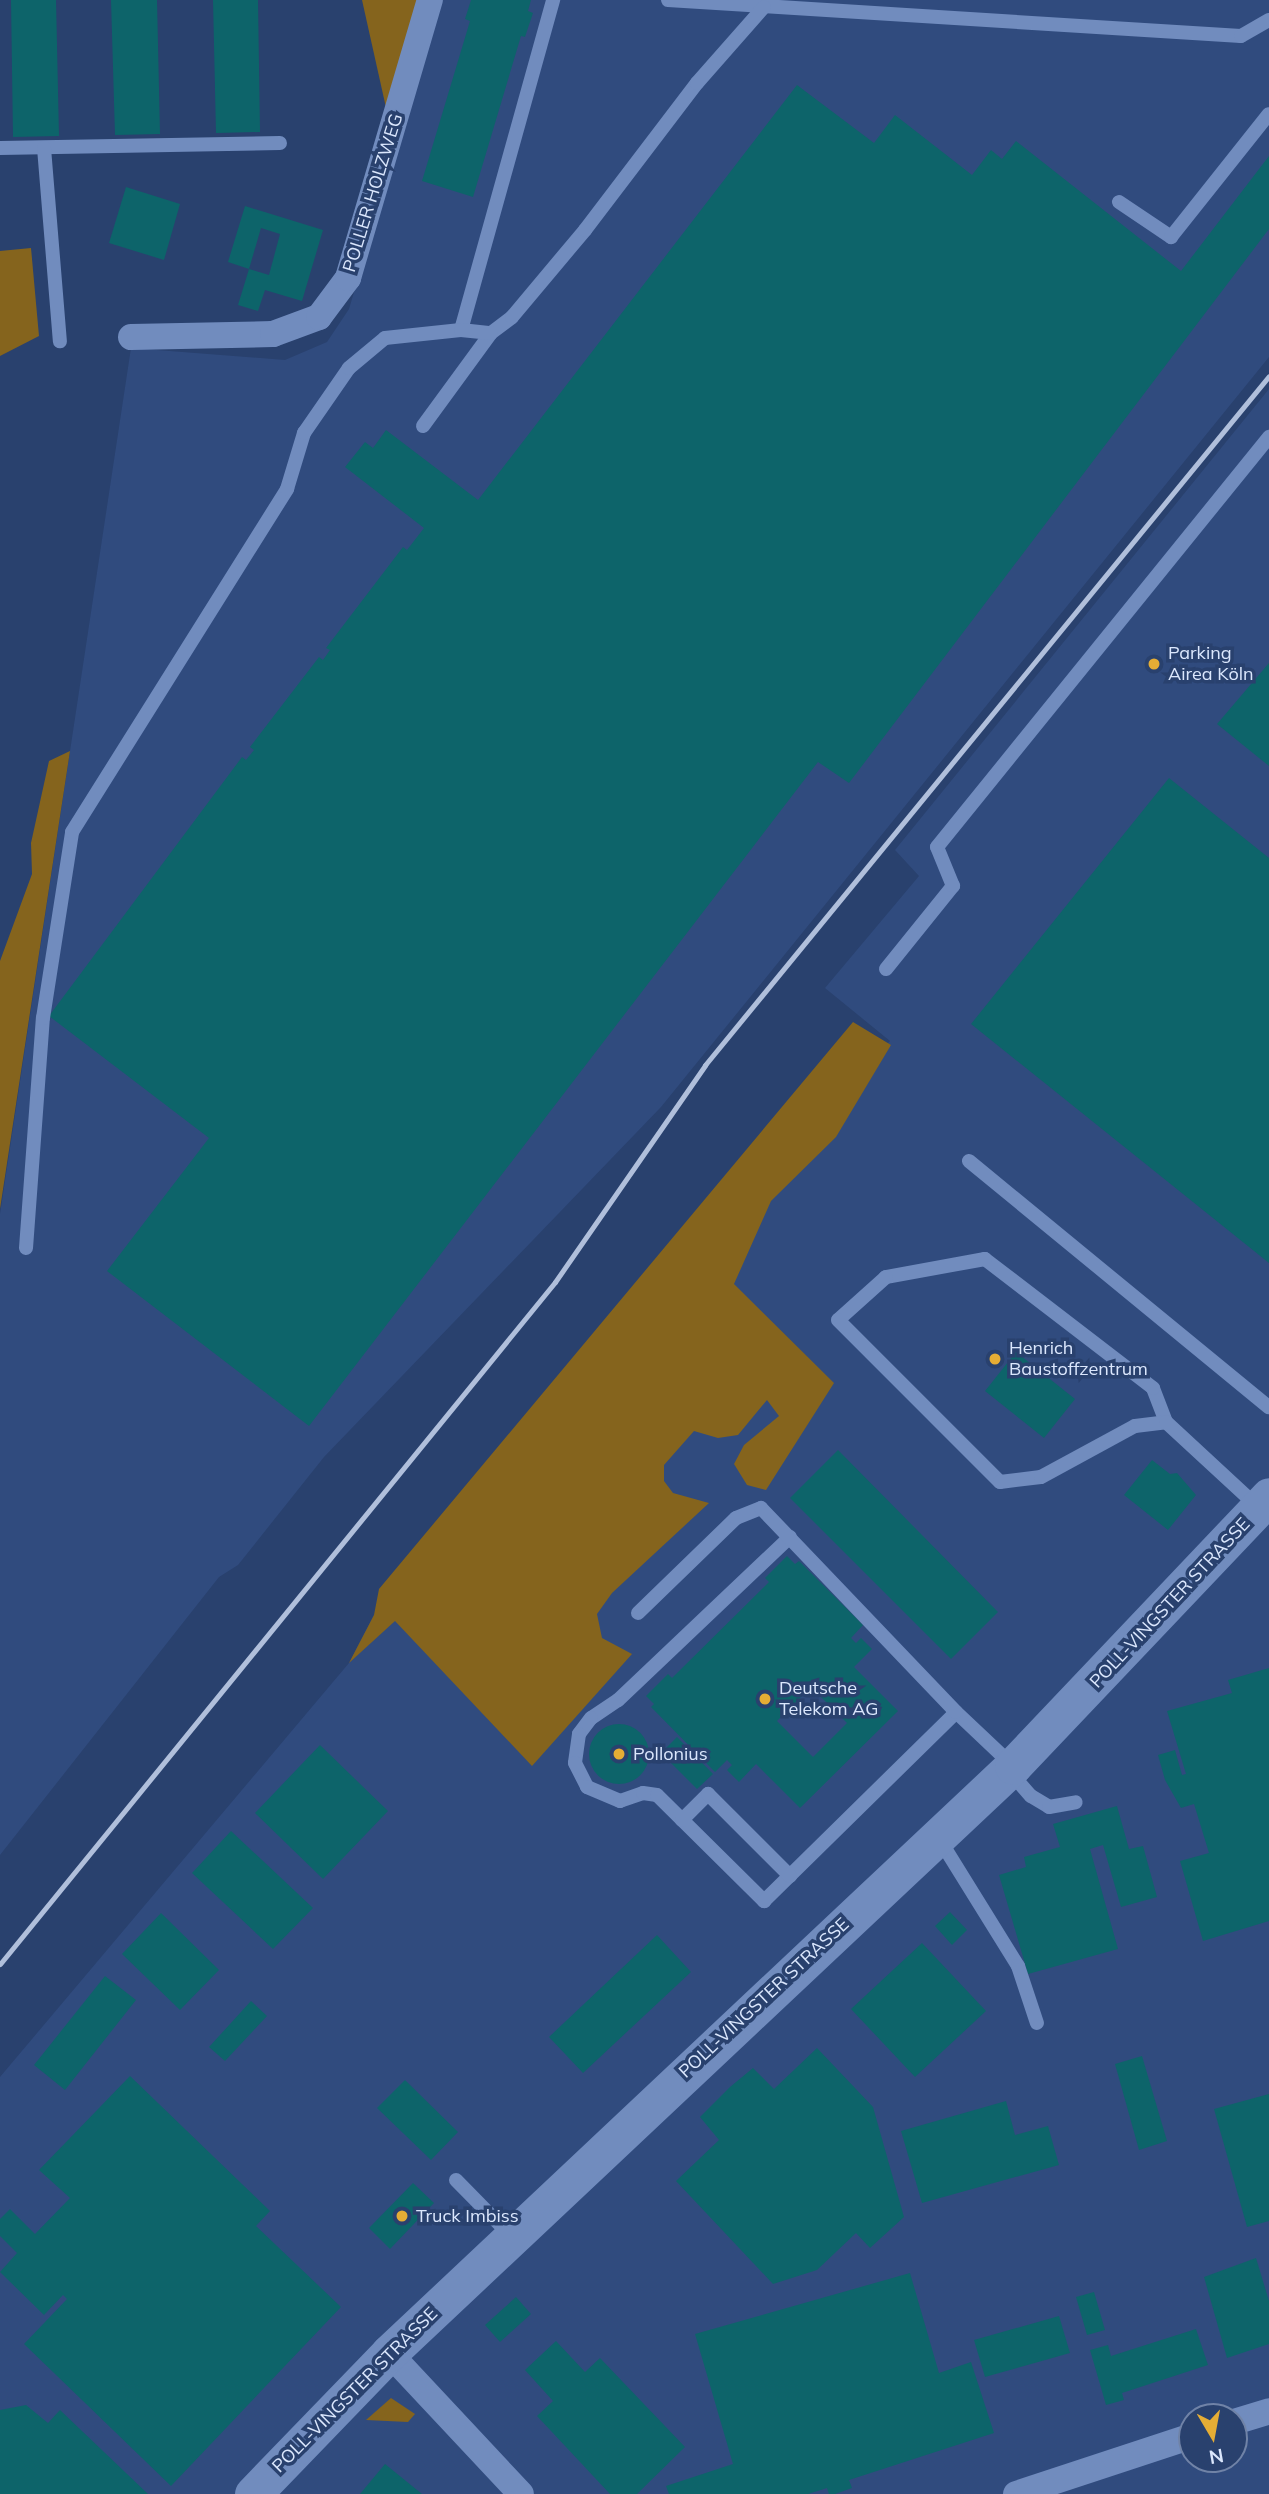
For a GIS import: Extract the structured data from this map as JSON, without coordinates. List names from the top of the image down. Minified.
{"streets":{"street":["POLLER HOLZWEG","POLL-VINGSTER STRASSE"]},"places":["Parking Airea Köln","Henrich Baustoffzentrum","Deutsche Telekom AG","Pollonius","Truck Imbiss"],"north":"bottom"}
